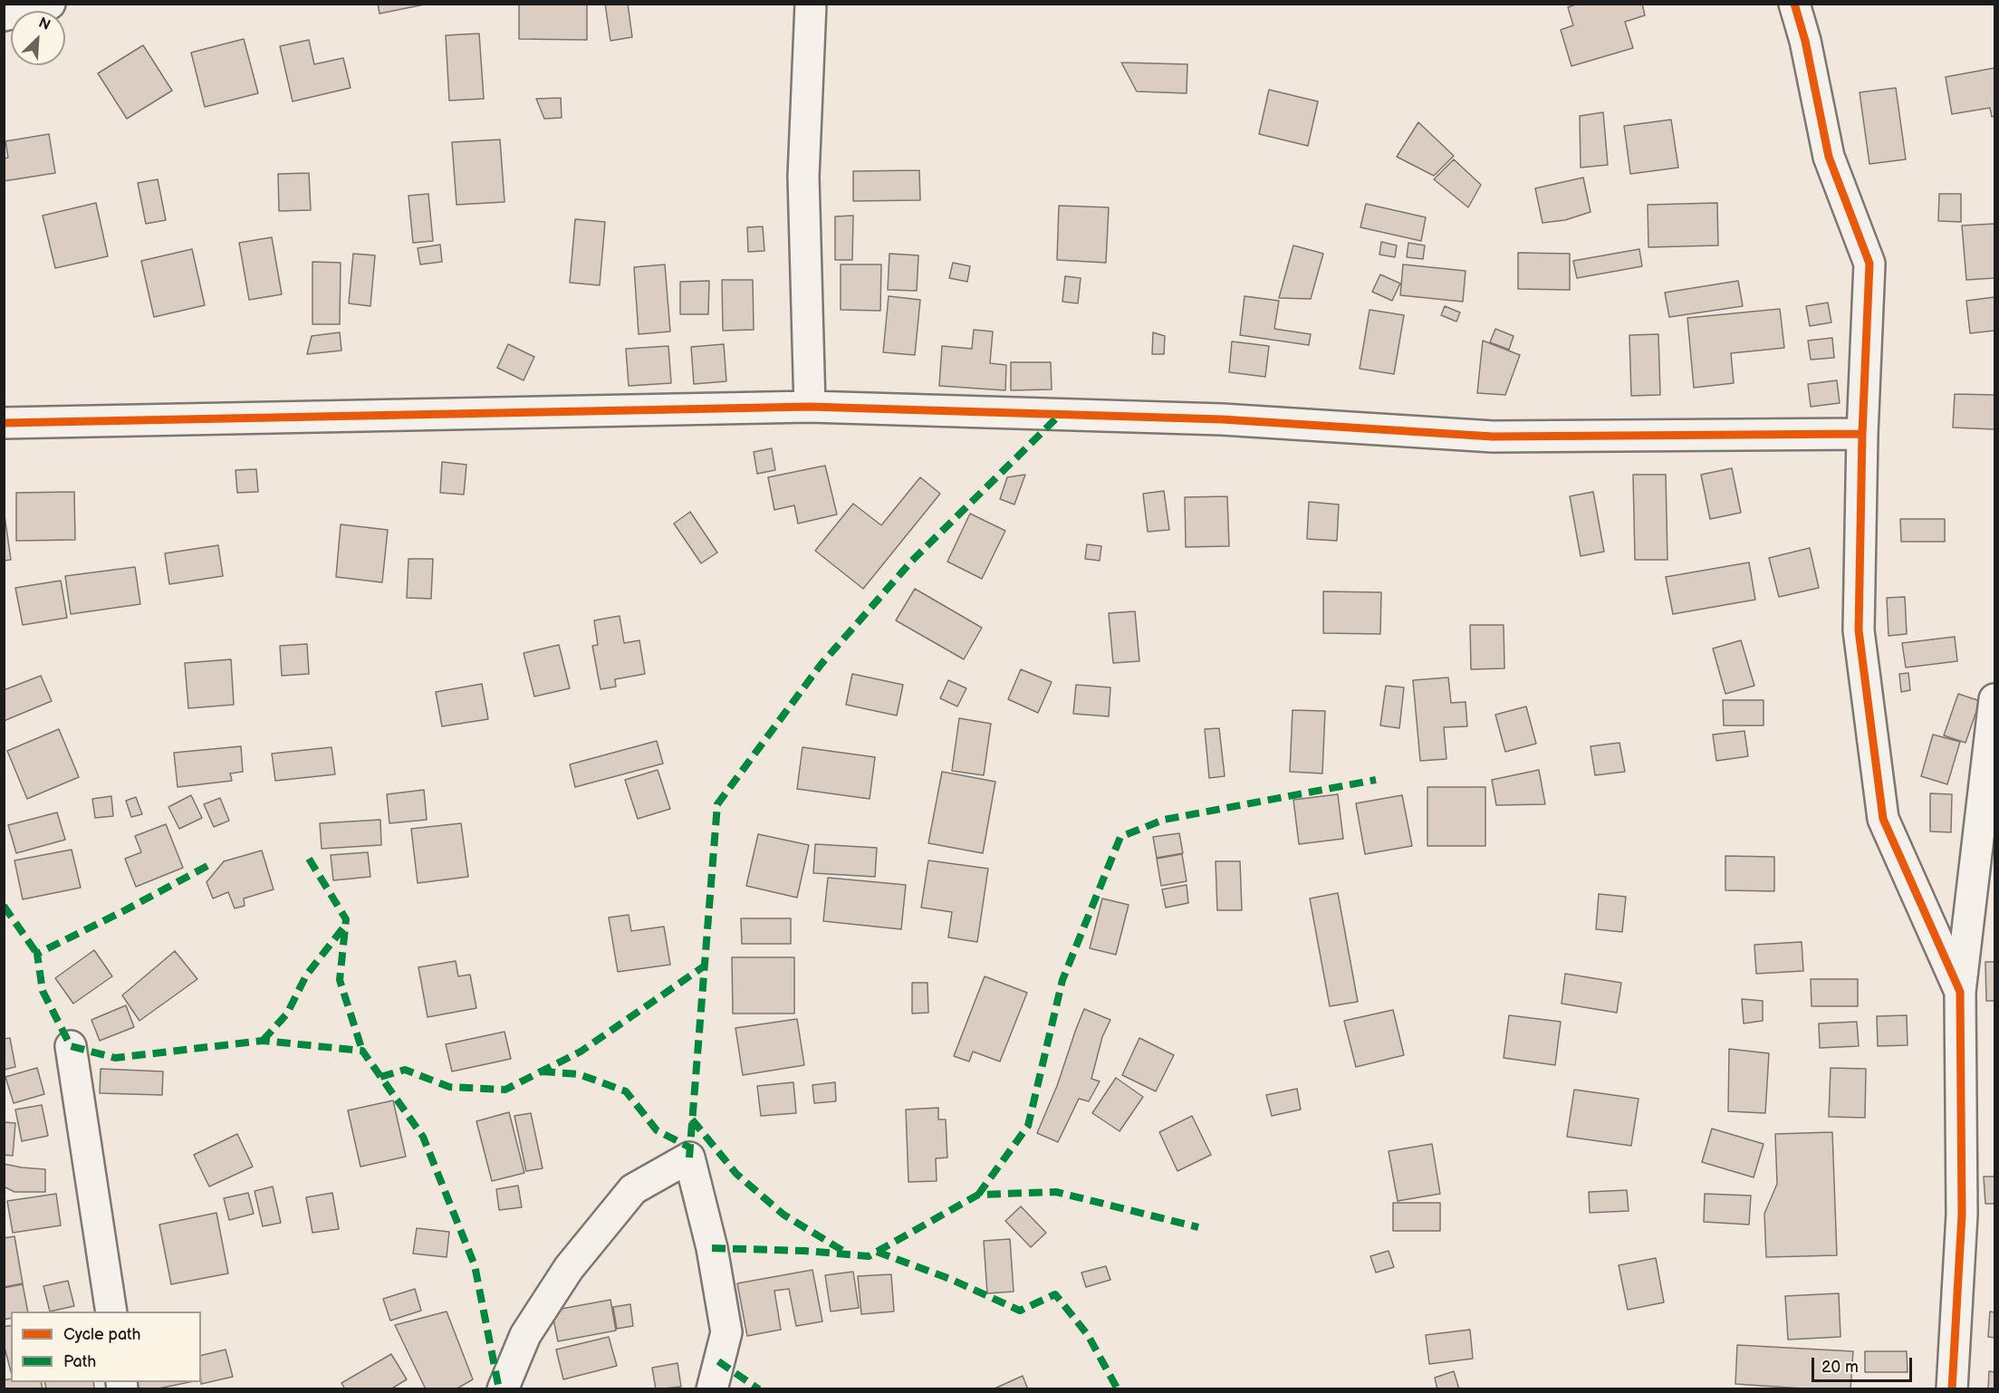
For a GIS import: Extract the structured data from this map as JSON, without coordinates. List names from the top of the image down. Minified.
{"legend":["Cycle path","Path"],"scale_bar":"20 m","north":"top right"}
